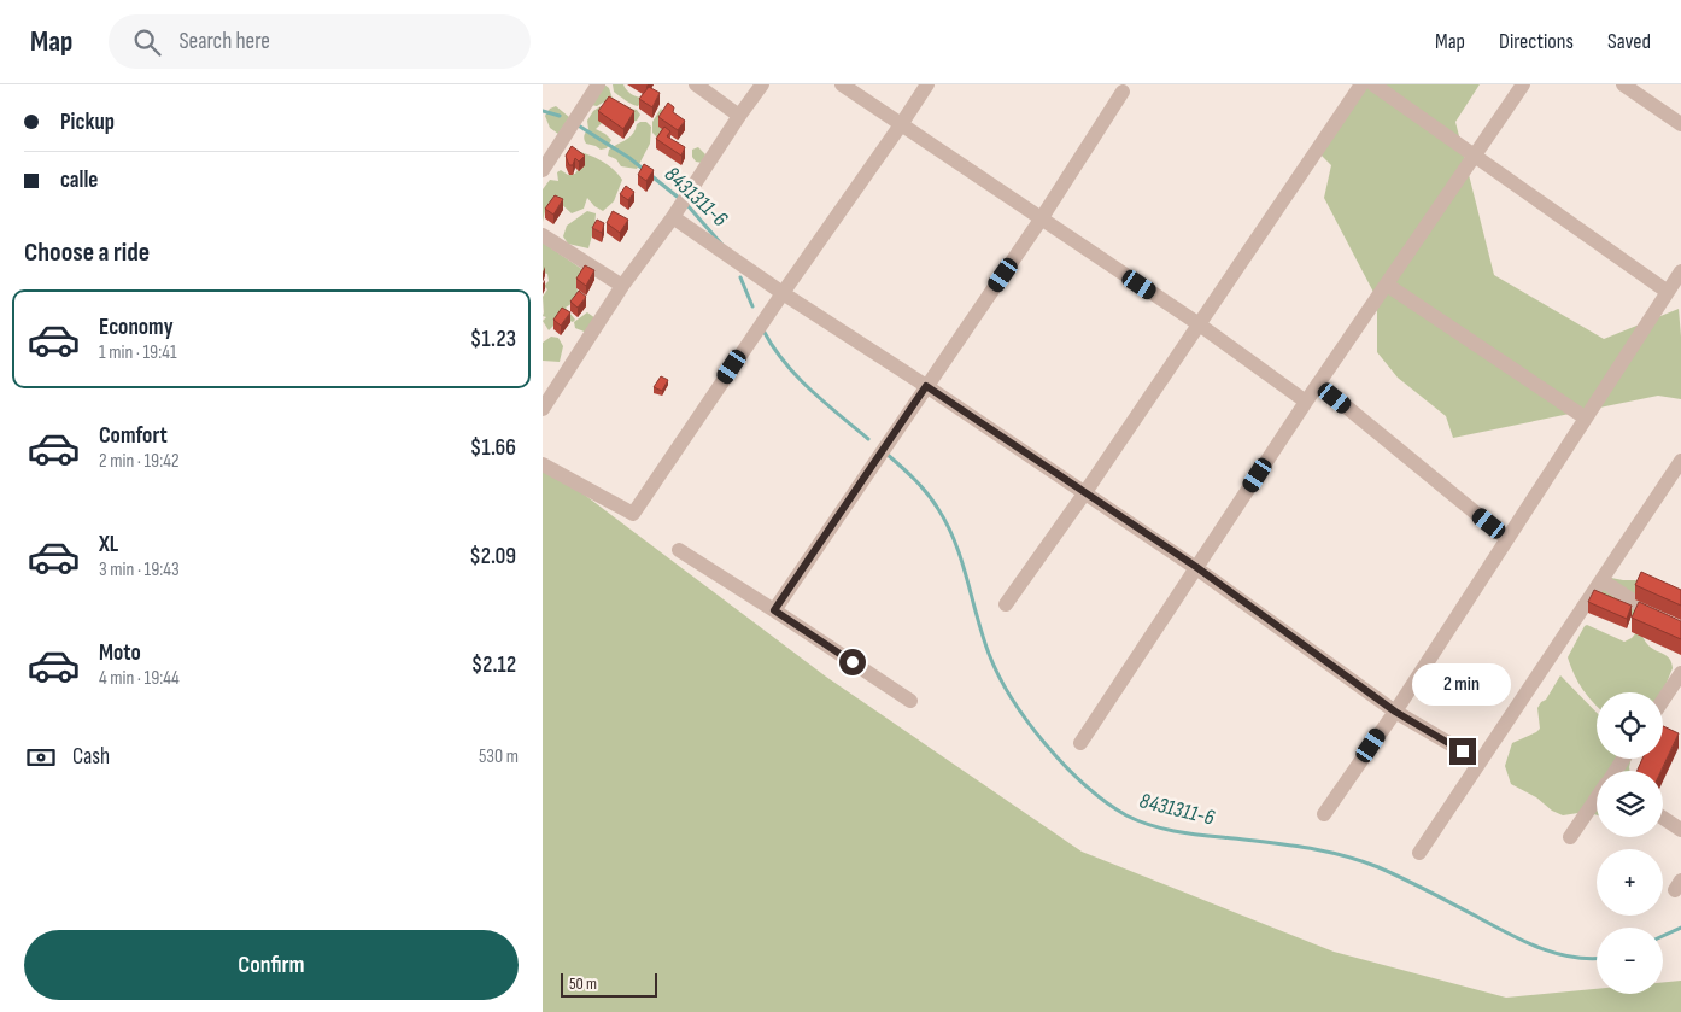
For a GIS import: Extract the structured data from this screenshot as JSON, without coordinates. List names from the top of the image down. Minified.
{"water":["8431311-6"],"scale_bar":"50 m","page":{"header":"Map","search":"Search here","nav":["Map","Directions","Saved"],"banner":["Pickup","calle"],"heading":"Choose a ride","list":[{"name":"Economy","note":"1 min · 19:41","value":"$1.23"},{"name":"Comfort","note":"2 min · 19:42","value":"$1.66"},{"name":"XL","note":"3 min · 19:43","value":"$2.09"},{"name":"Moto","note":"4 min · 19:44","value":"$2.12"}],"bubble":"2 min","map_buttons":["+","−"],"pay":["Cash","530 m"],"buttons":"Confirm","scale":"50 m"}}
